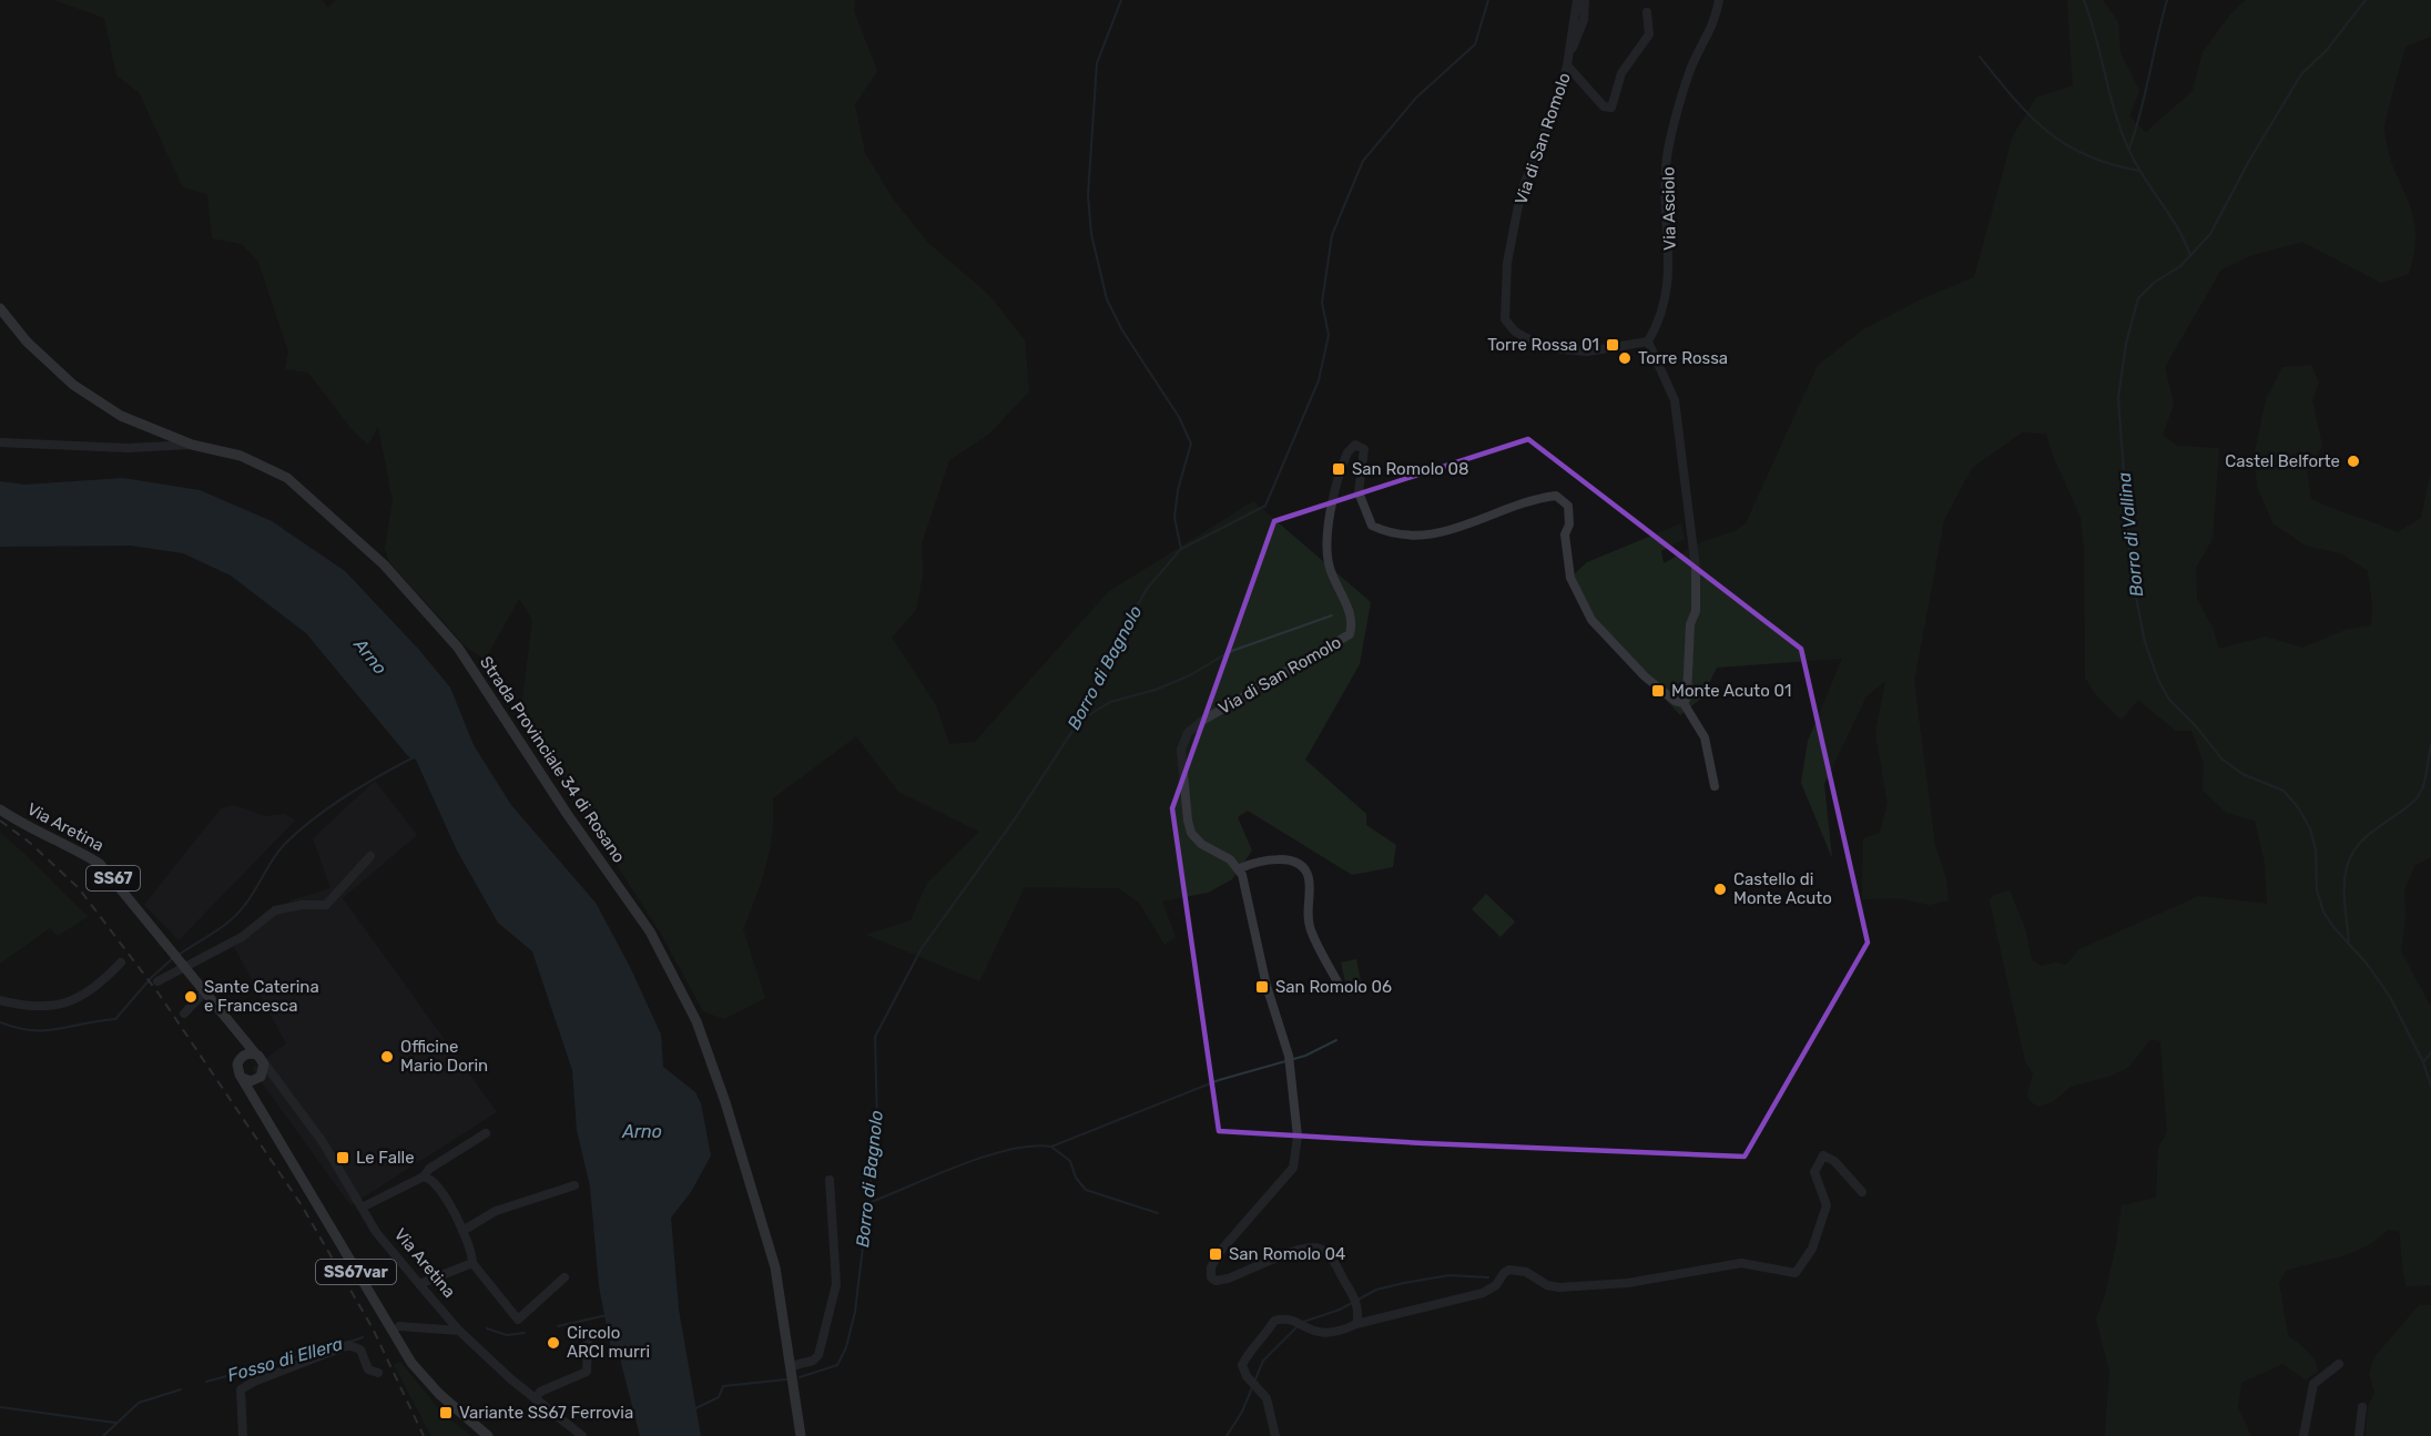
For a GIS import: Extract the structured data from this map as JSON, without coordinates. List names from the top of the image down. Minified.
{"streets":{"main road":["Strada Provinciale 34 di Rosano","Via Aretina","SS67","SS67var"],"street":["Via di San Romolo","Via Asciolo"]},"crossings":[["Via di San Romolo","Via Asciolo"],["Via Aretina","SS67var"]],"water":["Borro di Vallina","Arno","Borro di Bagnolo","Fosso di Ellera"],"places":{"transit":["Torre Rossa 01","San Romolo 08","Monte Acuto 01","San Romolo 06","Le Falle","San Romolo 04","Variante SS67 Ferrovia"],"other":["Torre Rossa","Castel Belforte","Castello di Monte Acuto","Sante Caterina e Francesca","Officine Mario Dorin","Circolo ARCI murri"]}}
